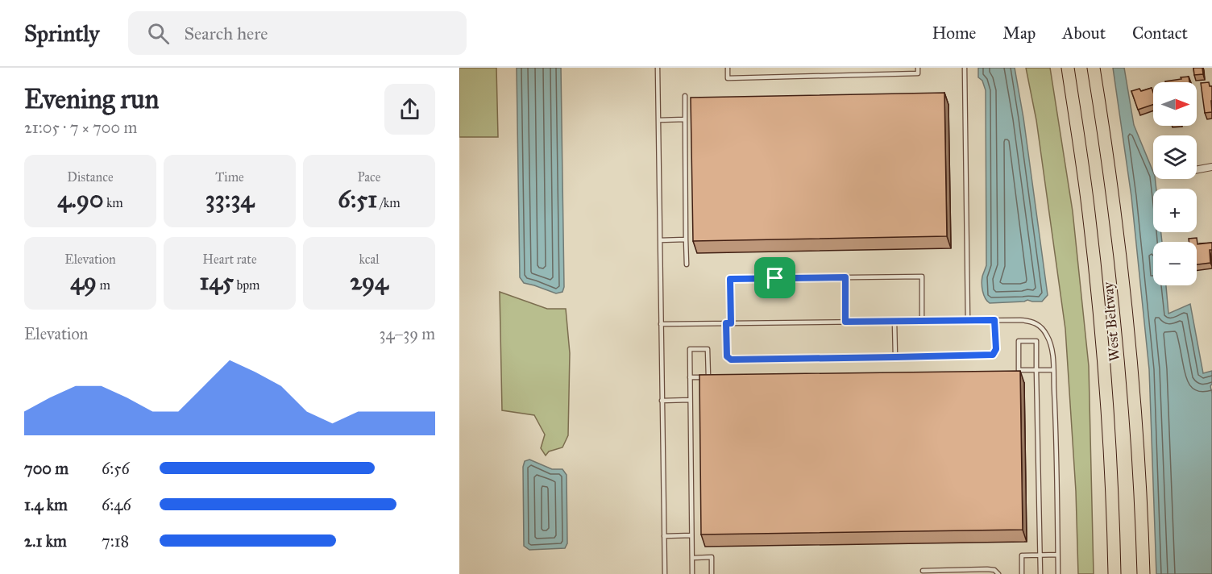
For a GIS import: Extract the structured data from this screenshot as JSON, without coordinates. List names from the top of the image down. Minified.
{"streets":{"highway":["West Beltway"]},"north":"right","page":{"header":"Sprintly","search":"Search here","nav":["Home","Map","About","Contact"],"heading":["Evening run","21:05 · 7 × 700 m"],"map_buttons":["+","−"],"stats":[["Distance","4.90 km"],["Time","33:34"],["Pace","6:51 /km"],["Elevation","49 m"],["Heart rate","145 bpm"],["kcal","294"]],"chart":["Elevation","34–39 m"],"list":[{"name":"700 m","note":"6:56"},{"name":"1.4 km","note":"6:46"},{"name":"2.1 km","note":"7:18"}]}}
